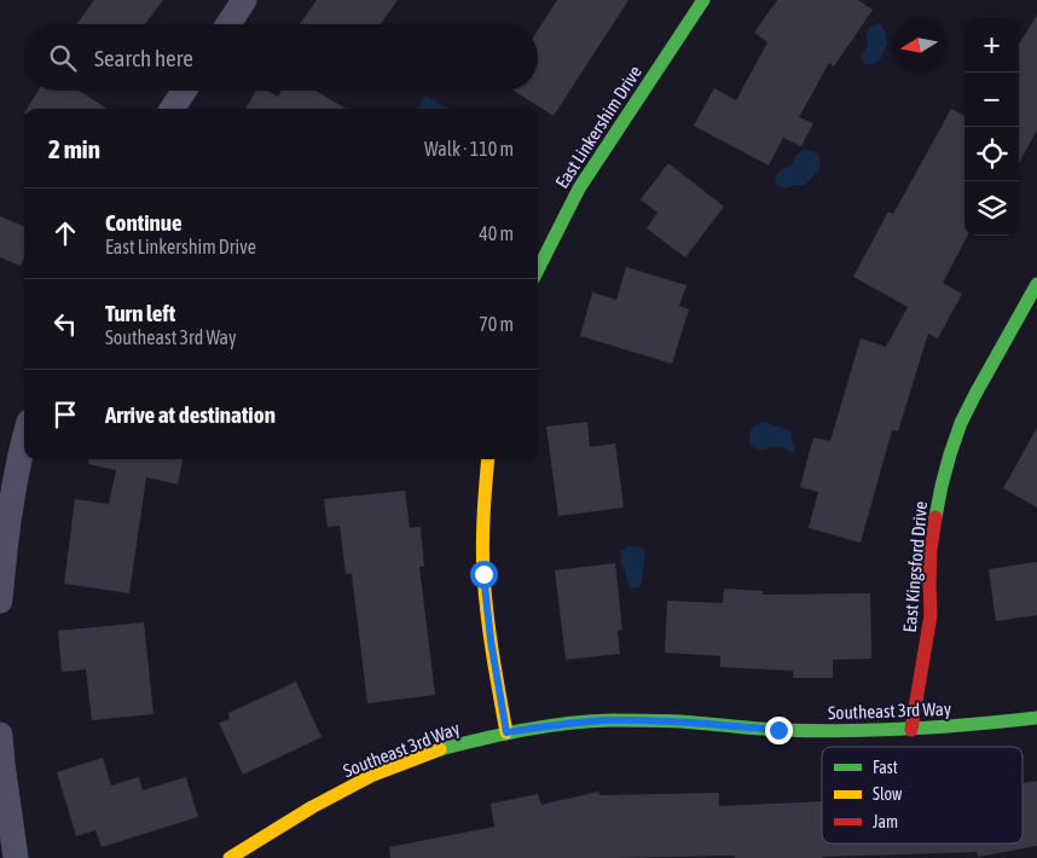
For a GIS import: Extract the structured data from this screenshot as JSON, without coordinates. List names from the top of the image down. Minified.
{"streets":{"street":["East Linkershim Drive","East Kingsford Drive","Southeast 3rd Way"]},"crossings":[["East Kingsford Drive","Southeast 3rd Way"]],"legend":["Fast","Slow","Jam"],"north":"left","page":{"map_buttons":["+","−"],"search":"Search here","heading":["2 min","Walk · 110 m"],"list":[["Continue","East Linkershim Drive","40 m"],["Turn left","Southeast 3rd Way","70 m"],"Arrive at destination"]}}
